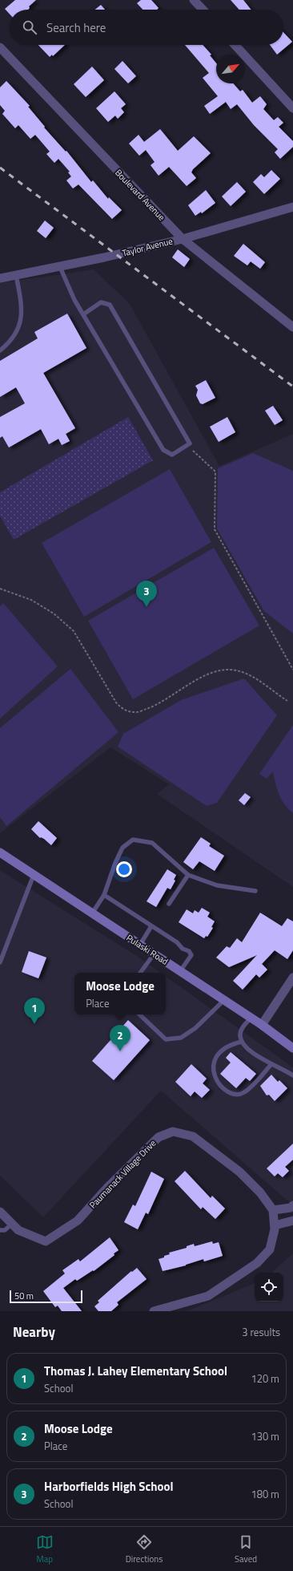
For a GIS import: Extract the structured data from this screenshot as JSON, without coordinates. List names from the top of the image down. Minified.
{"streets":{"main road":["Pulaski Road"],"street":["Boulevard Avenue","Taylor Avenue","Paumanack Village Drive"]},"crossings":[["Boulevard Avenue","Taylor Avenue"]],"scale_bar":"50 m","north":"top right","page":{"search":"Search here","pins":["3","1","2"],"popup":["Moose Lodge","Place"],"scale":"50 m","heading":["Nearby","3 results"],"list":[{"mark":"1","name":"Thomas J. Lahey Elementary School","note":"School","value":"120 m"},{"mark":"2","name":"Moose Lodge","note":"Place","value":"130 m"},{"mark":"3","name":"Harborfields High School","note":"School","value":"180 m"}],"nav":["Map","Directions","Saved"]}}
